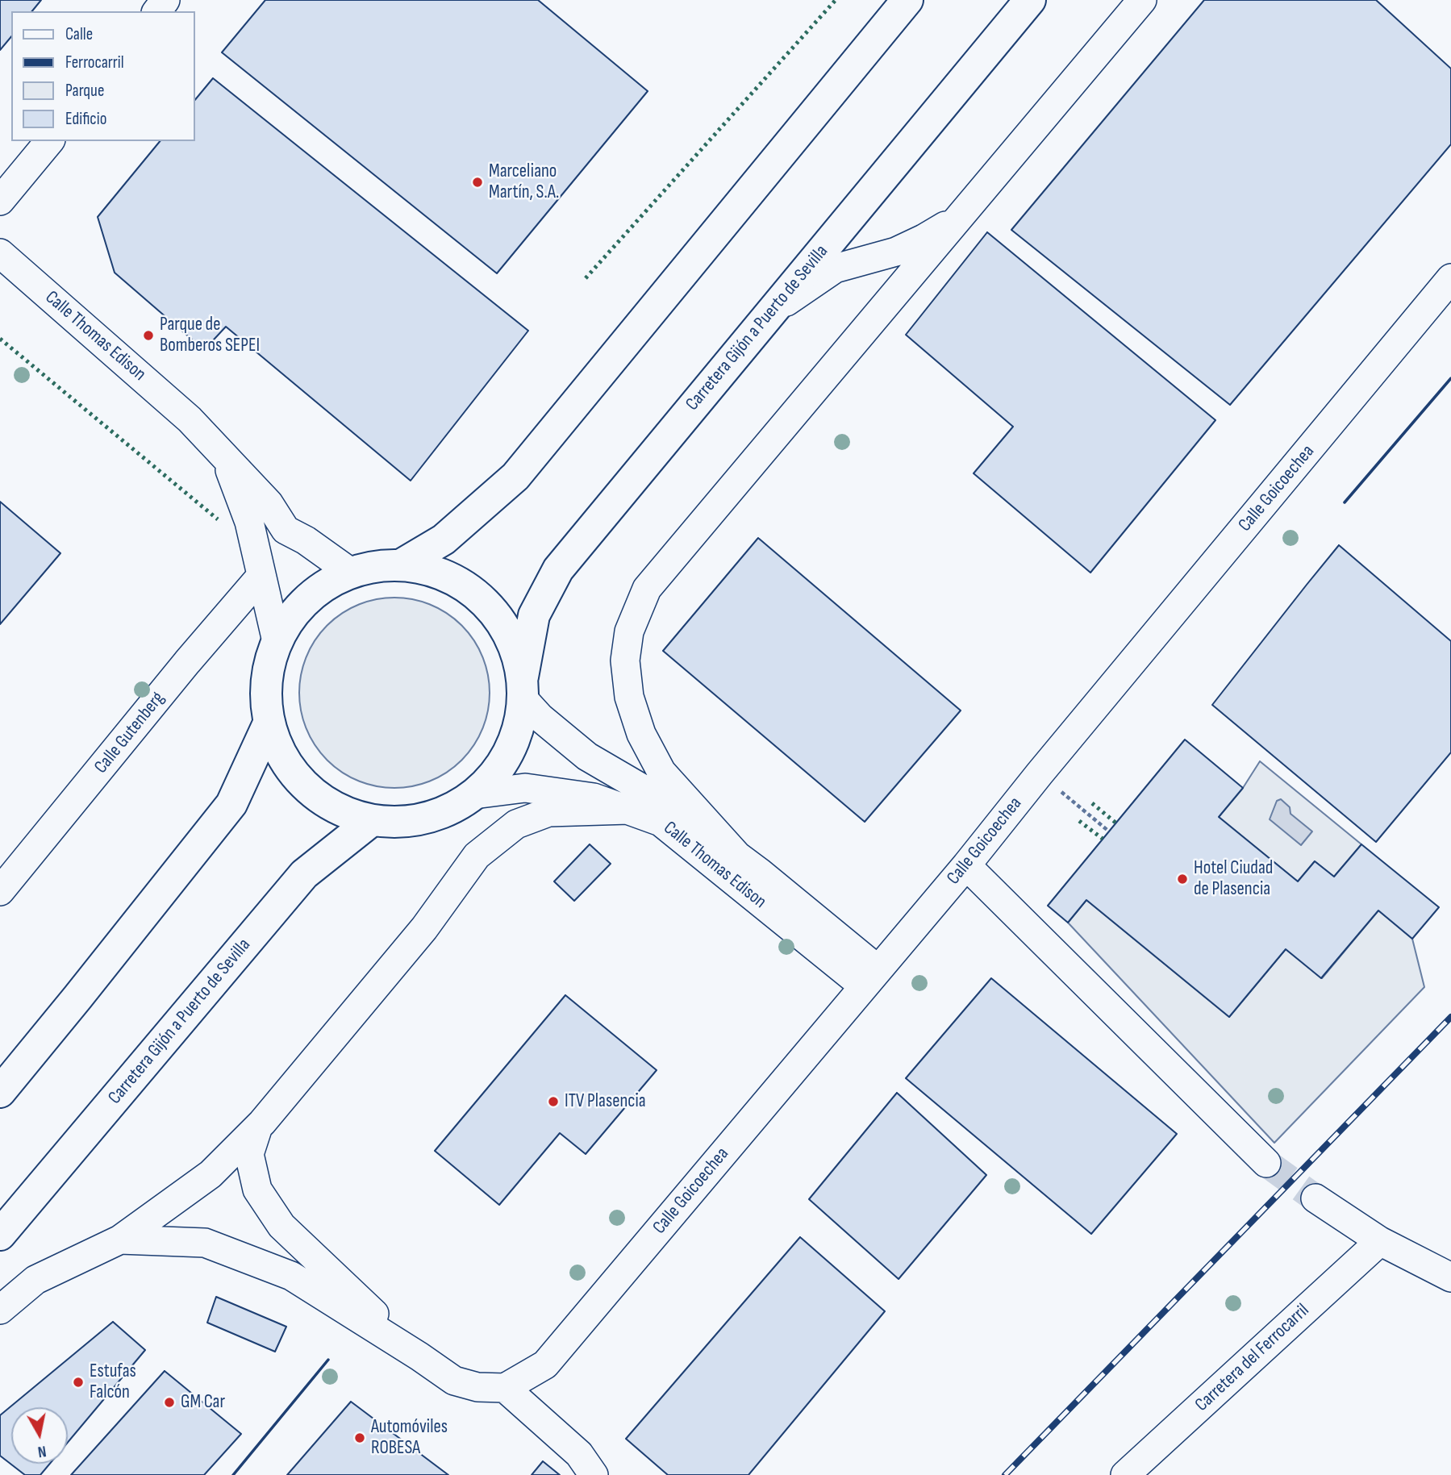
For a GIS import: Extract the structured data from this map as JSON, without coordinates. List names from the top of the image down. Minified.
{"streets":{"highway":["Carretera Gijón a Puerto de Sevilla"],"street":["Calle Thomas Edison","Calle Goicoechea","Calle Gutenberg","Carretera del Ferrocarril"]},"crossings":[["Carretera Gijón a Puerto de Sevilla","Calle Thomas Edison"],["Calle Thomas Edison","Calle Goicoechea"],["Calle Thomas Edison","Calle Gutenberg"]],"places":["Marceliano Martín, S.A.","Parque de Bomberos SEPEI","Hotel Ciudad de Plasencia","ITV Plasencia","Estufas Falcón","GM Car","Automóviles ROBESA"],"legend":["Calle","Ferrocarril","Parque","Edificio"],"north":"bottom"}
